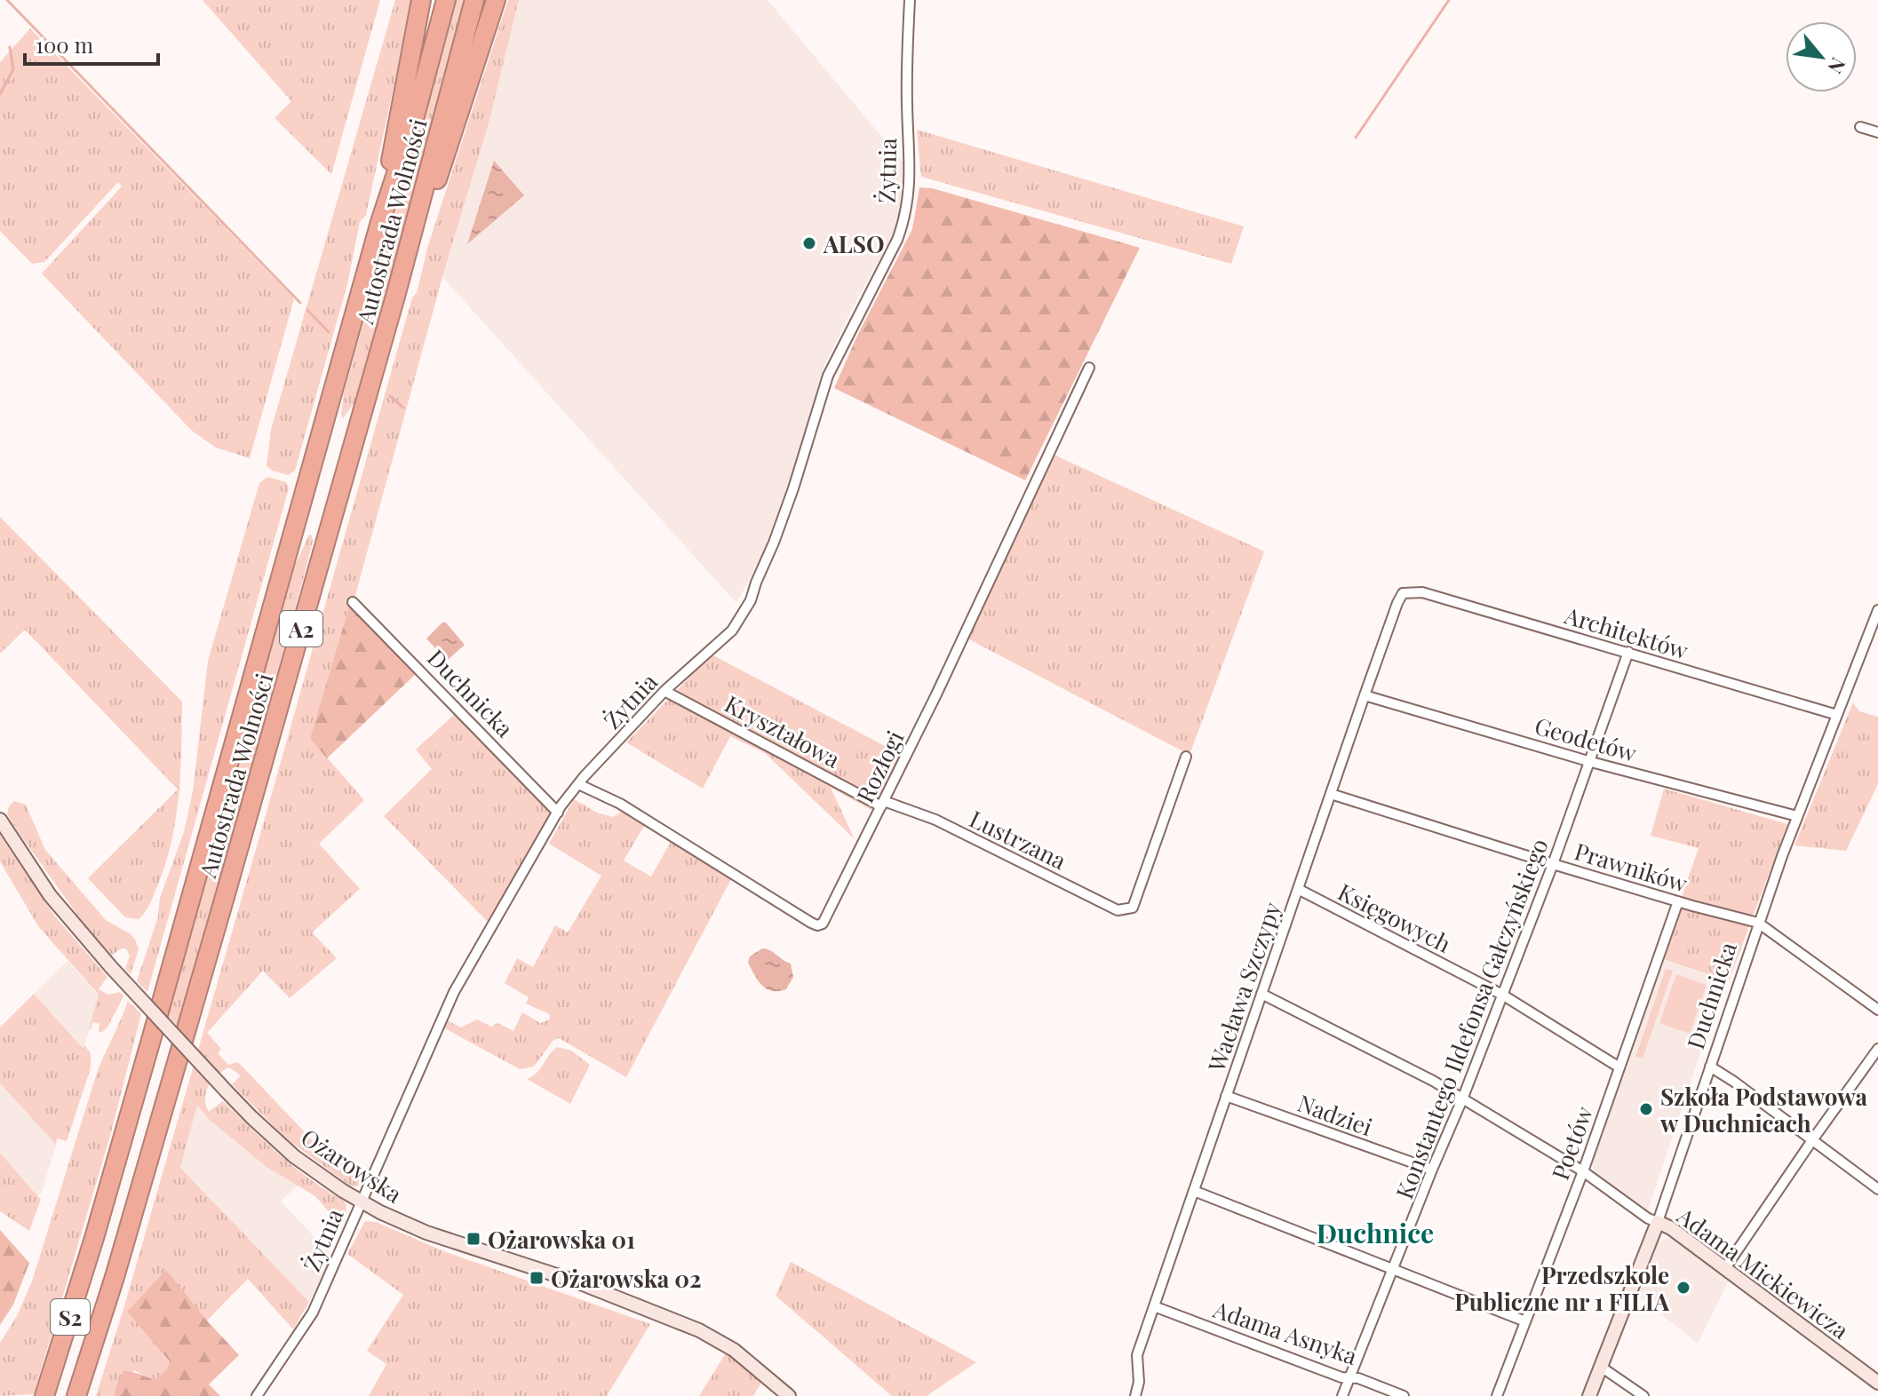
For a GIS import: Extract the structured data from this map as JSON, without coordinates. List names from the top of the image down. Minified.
{"streets":{"highway":["Autostrada Wolności","A2","S2"],"main road":["Duchnicka","Ożarowska","Adama Mickiewicza"],"street":["Żytnia","Architektów","Kryształowa","Geodetów","Rozłogi","Lustrzana","Prawników","Księgowych","Wacława Szczypy","Konstantego Ildefonsa Gałczyńskiego","Nadziei","Poetów","Adama Asnyka"]},"crossings":[["Żytnia","Duchnicka"],["Żytnia","Kryształowa"],["Żytnia","Rozłogi"],["Żytnia","Ożarowska"],["Autostrada Wolności","S2"],["Architektów","Duchnicka"],["Architektów","Wacława Szczypy"],["Architektów","Konstantego Ildefonsa Gałczyńskiego"],["Duchnicka","Geodetów"],["Duchnicka","Prawników"],["Duchnicka","Adama Mickiewicza"],["Kryształowa","Rozłogi"],["Kryształowa","Lustrzana"],["Geodetów","Wacława Szczypy"],["Geodetów","Konstantego Ildefonsa Gałczyńskiego"],["Rozłogi","Lustrzana"],["Prawników","Wacława Szczypy"],["Prawników","Konstantego Ildefonsa Gałczyńskiego"],["Prawników","Poetów"],["Księgowych","Wacława Szczypy"],["Księgowych","Konstantego Ildefonsa Gałczyńskiego"],["Księgowych","Poetów"],["Wacława Szczypy","Nadziei"],["Wacława Szczypy","Adama Asnyka"],["Konstantego Ildefonsa Gałczyńskiego","Nadziei"],["Konstantego Ildefonsa Gałczyńskiego","Adama Asnyka"]],"districts":["Duchnice"],"places":{"other":["ALSO","Szkoła Podstawowa w Duchnicach","Przedszkole Publiczne nr 1 FILIA"],"transit":["Ożarowska 01","Ożarowska 02"]},"scale_bar":"100 m","north":"bottom right"}
